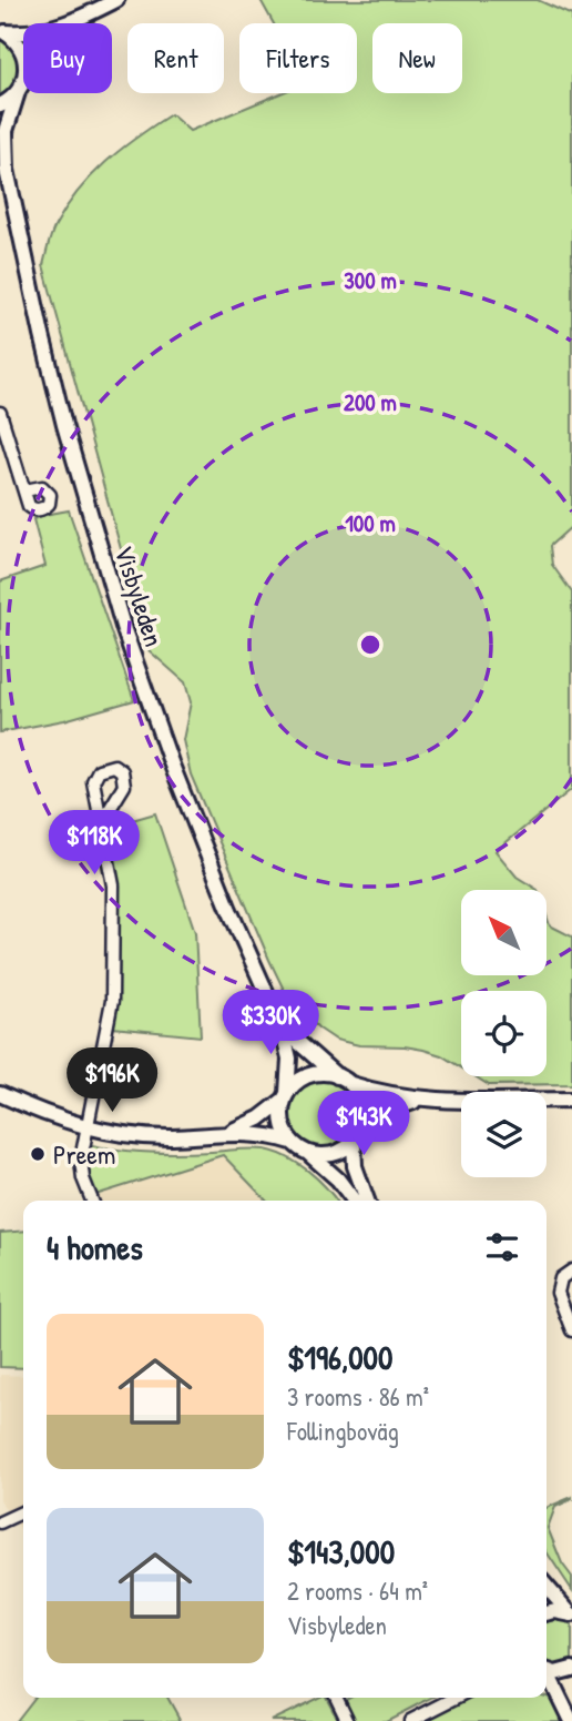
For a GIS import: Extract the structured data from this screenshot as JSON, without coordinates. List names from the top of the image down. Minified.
{"streets":{"main road":["Visbyleden"]},"places":["Preem"],"north":"top left","page":{"chip":["Buy","Rent","Filters","New"],"price":["$118K","$330K","$196K","$143K"],"heading":"4 homes","list":[{"name":"$196,000","note":"3 rooms · 86 m² · Follingboväg"},{"name":"$143,000","note":"2 rooms · 64 m² · Visbyleden"}]},"rings":["300 m","200 m","100 m"]}
